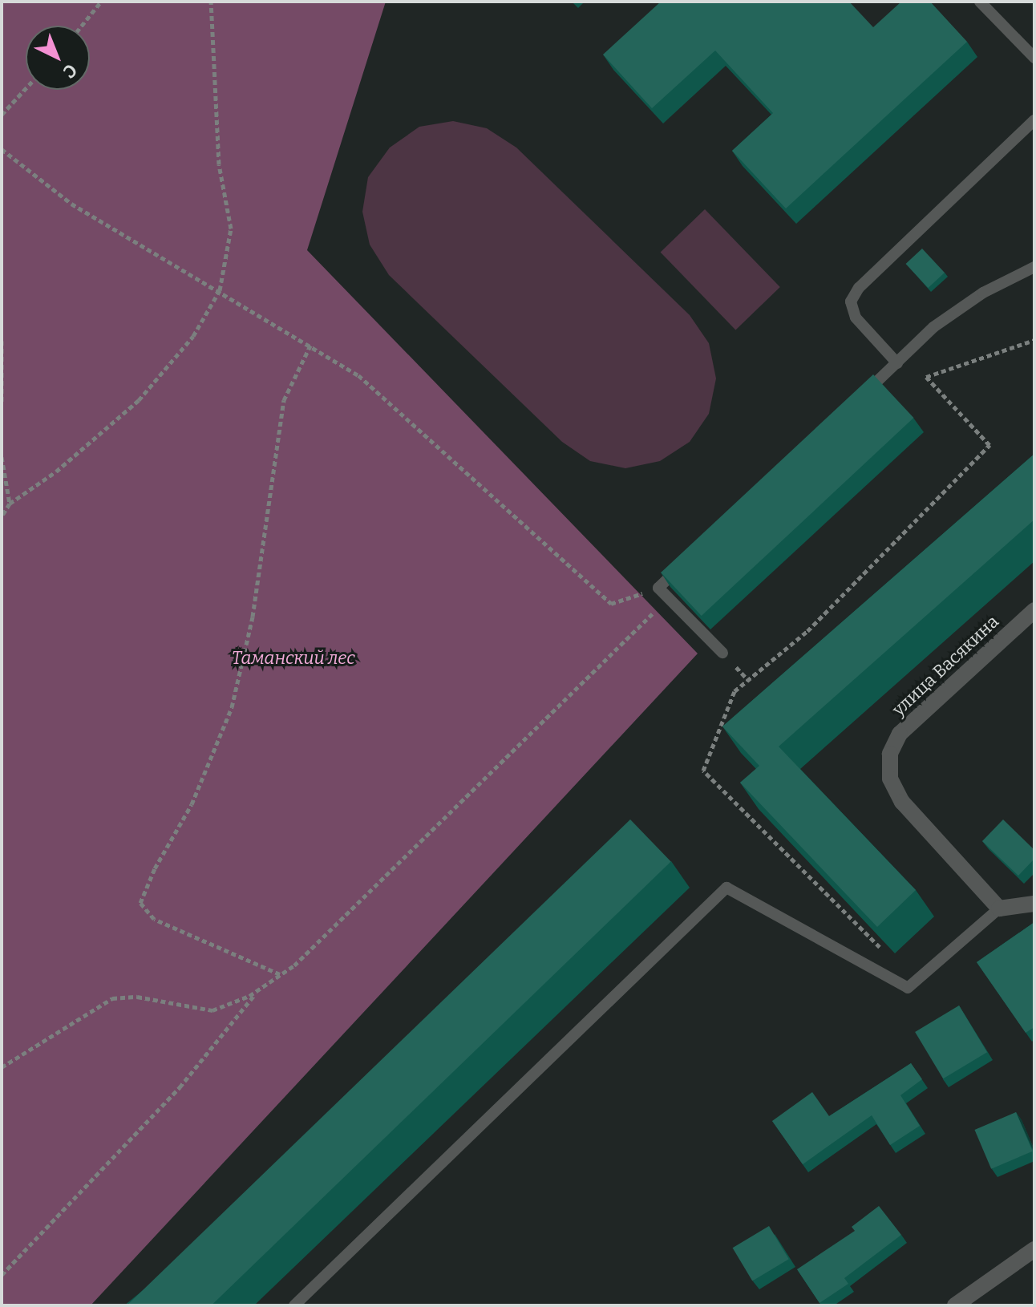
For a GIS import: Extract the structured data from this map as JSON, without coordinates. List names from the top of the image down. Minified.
{"streets":{"street":["улица Васякина"]},"parks":["Таманский лес"],"north":"bottom right"}
